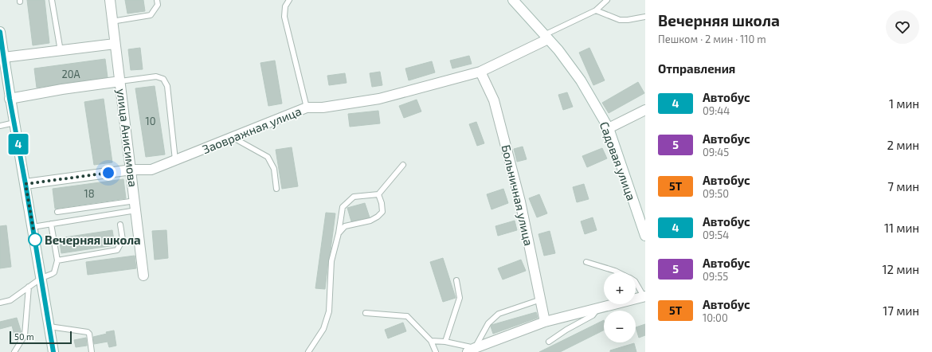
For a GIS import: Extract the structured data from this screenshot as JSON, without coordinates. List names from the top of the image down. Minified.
{"streets":{"street":["Заовражная улица","улица Анисимова","Садовая улица","Больничная улица"]},"crossings":[["Заовражная улица","улица Анисимова"],["Заовражная улица","Садовая улица"],["Заовражная улица","Больничная улица"]],"places":["Вечерняя школа"],"lines":["bus line 4"],"house_numbers":["20А","10","18"],"scale_bar":"50 m","page":{"on_map":"4","heading":[["Вечерняя школа","Пешком · 2 мин · 110 m"],"Отправления"],"list":[{"mark":"4","name":"Автобус","note":"09:44","value":"1 мин"},{"mark":"5","name":"Автобус","note":"09:45","value":"2 мин"},{"mark":"5Т","name":"Автобус","note":"09:50","value":"7 мин"},{"mark":"4","name":"Автобус","note":"09:54","value":"11 мин"},{"mark":"5","name":"Автобус","note":"09:55","value":"12 мин"},{"mark":"5Т","name":"Автобус","note":"10:00","value":"17 мин"}],"map_buttons":["+","−"],"scale":"50 m"}}
